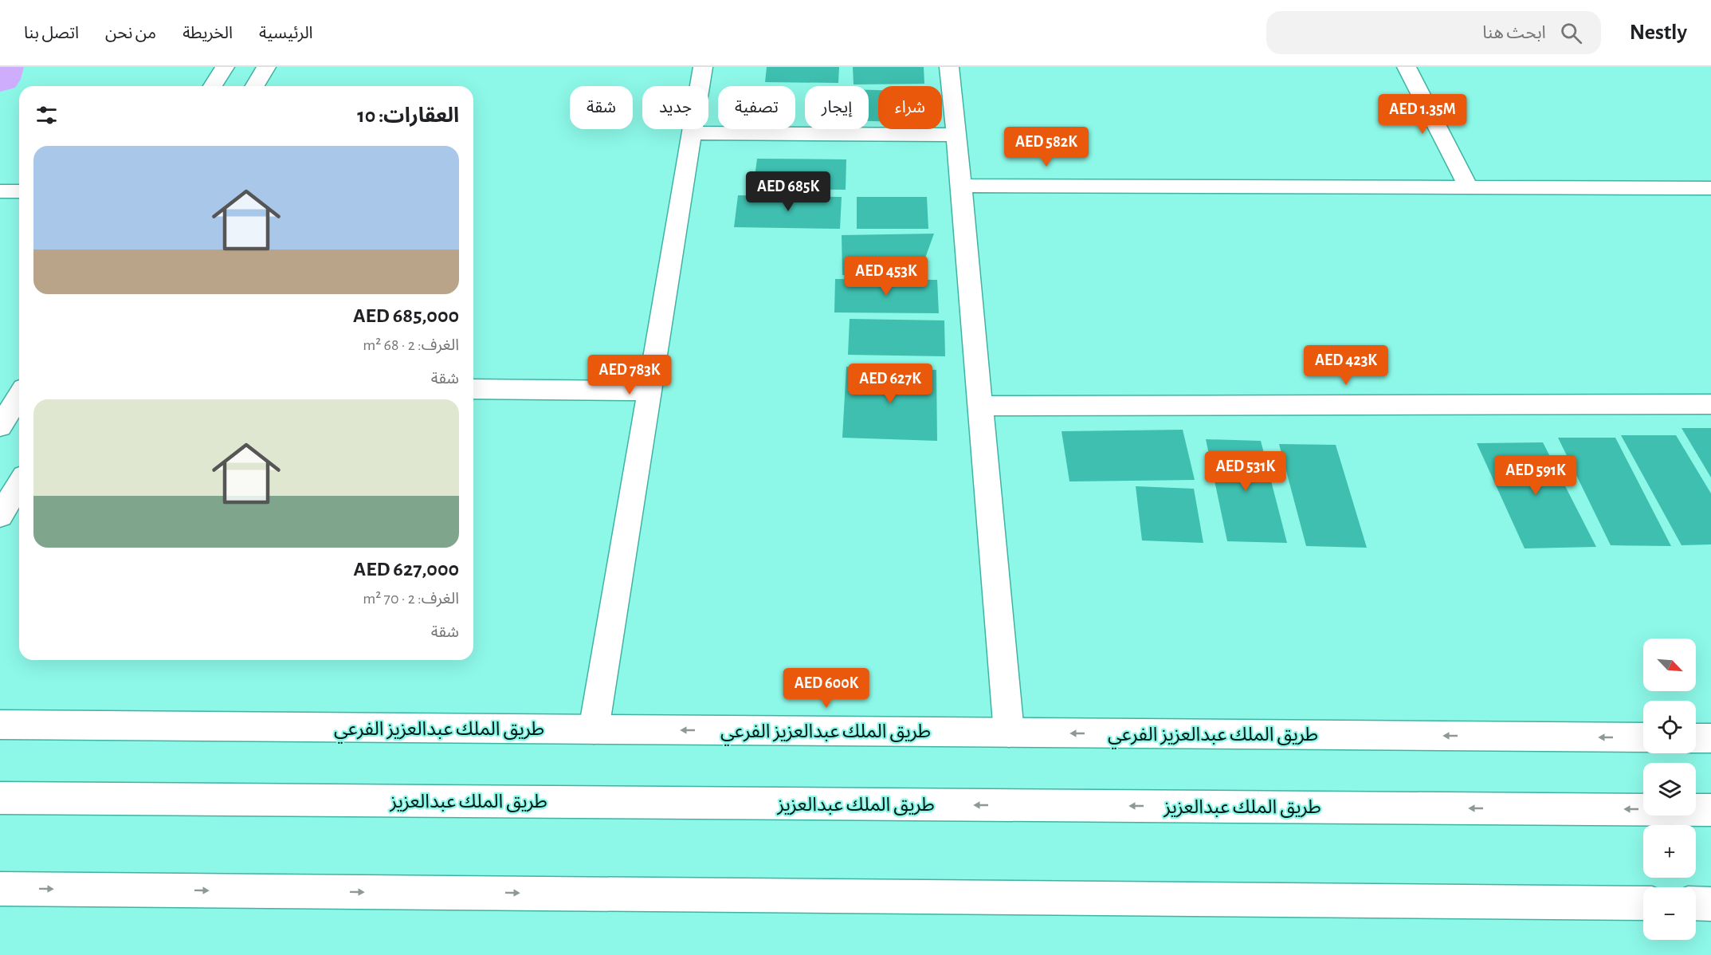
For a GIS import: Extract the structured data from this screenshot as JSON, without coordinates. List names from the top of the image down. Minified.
{"streets":{"street":["طريق الملك عبدالعزيز الفرعي","طريق الملك عبدالعزيز"]},"north":"bottom right","page":{"header":"Nestly","search":"ابحث هنا","nav":["الرئيسية","الخريطة","من نحن","اتصل بنا"],"chip":["شراء","إيجار","تصفية","جديد","شقة"],"heading":"العقارات: 10","price":["AED 1.35M","AED 582K","AED 685K","AED 453K","AED 423K","AED 783K","AED 627K","AED 531K","AED 591K","AED 600K"],"list":[{"name":"AED 685,000","note":"الغرف: 2 · 68 m² · شقة"},{"name":"AED 627,000","note":"الغرف: 2 · 70 m² · شقة"}],"map_buttons":["+","−"]}}
